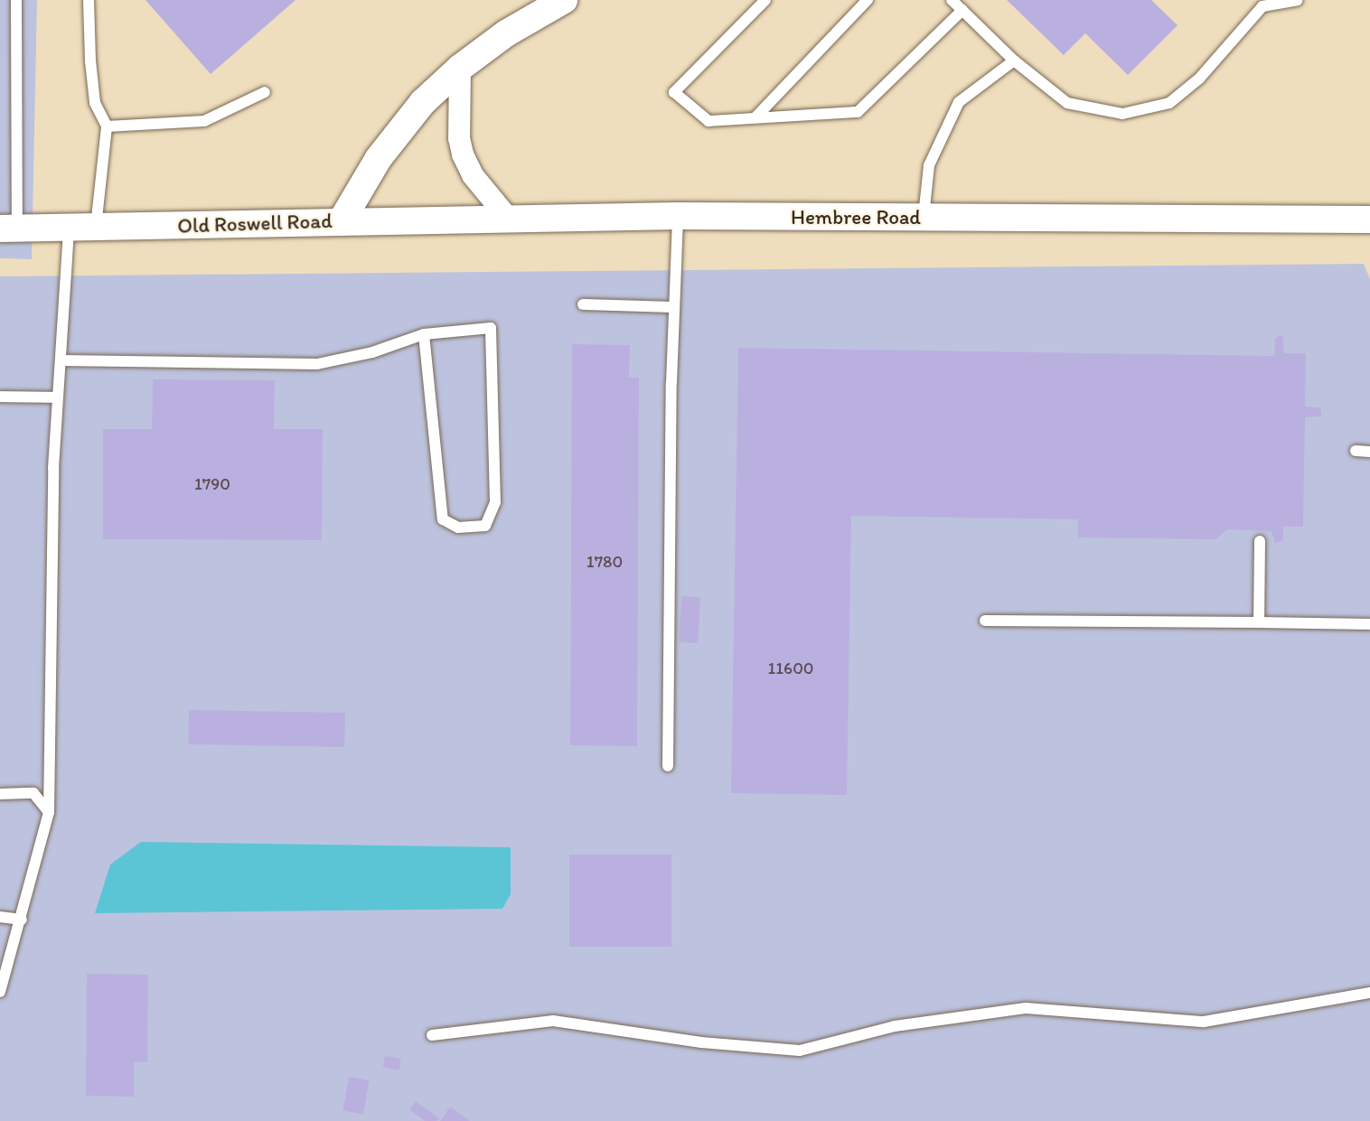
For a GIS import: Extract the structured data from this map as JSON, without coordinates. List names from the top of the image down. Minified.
{"streets":{"street":["Hembree Road","Old Roswell Road"]},"crossings":[["Hembree Road","Old Roswell Road"]],"house_numbers":["1790","1780","11600"]}
